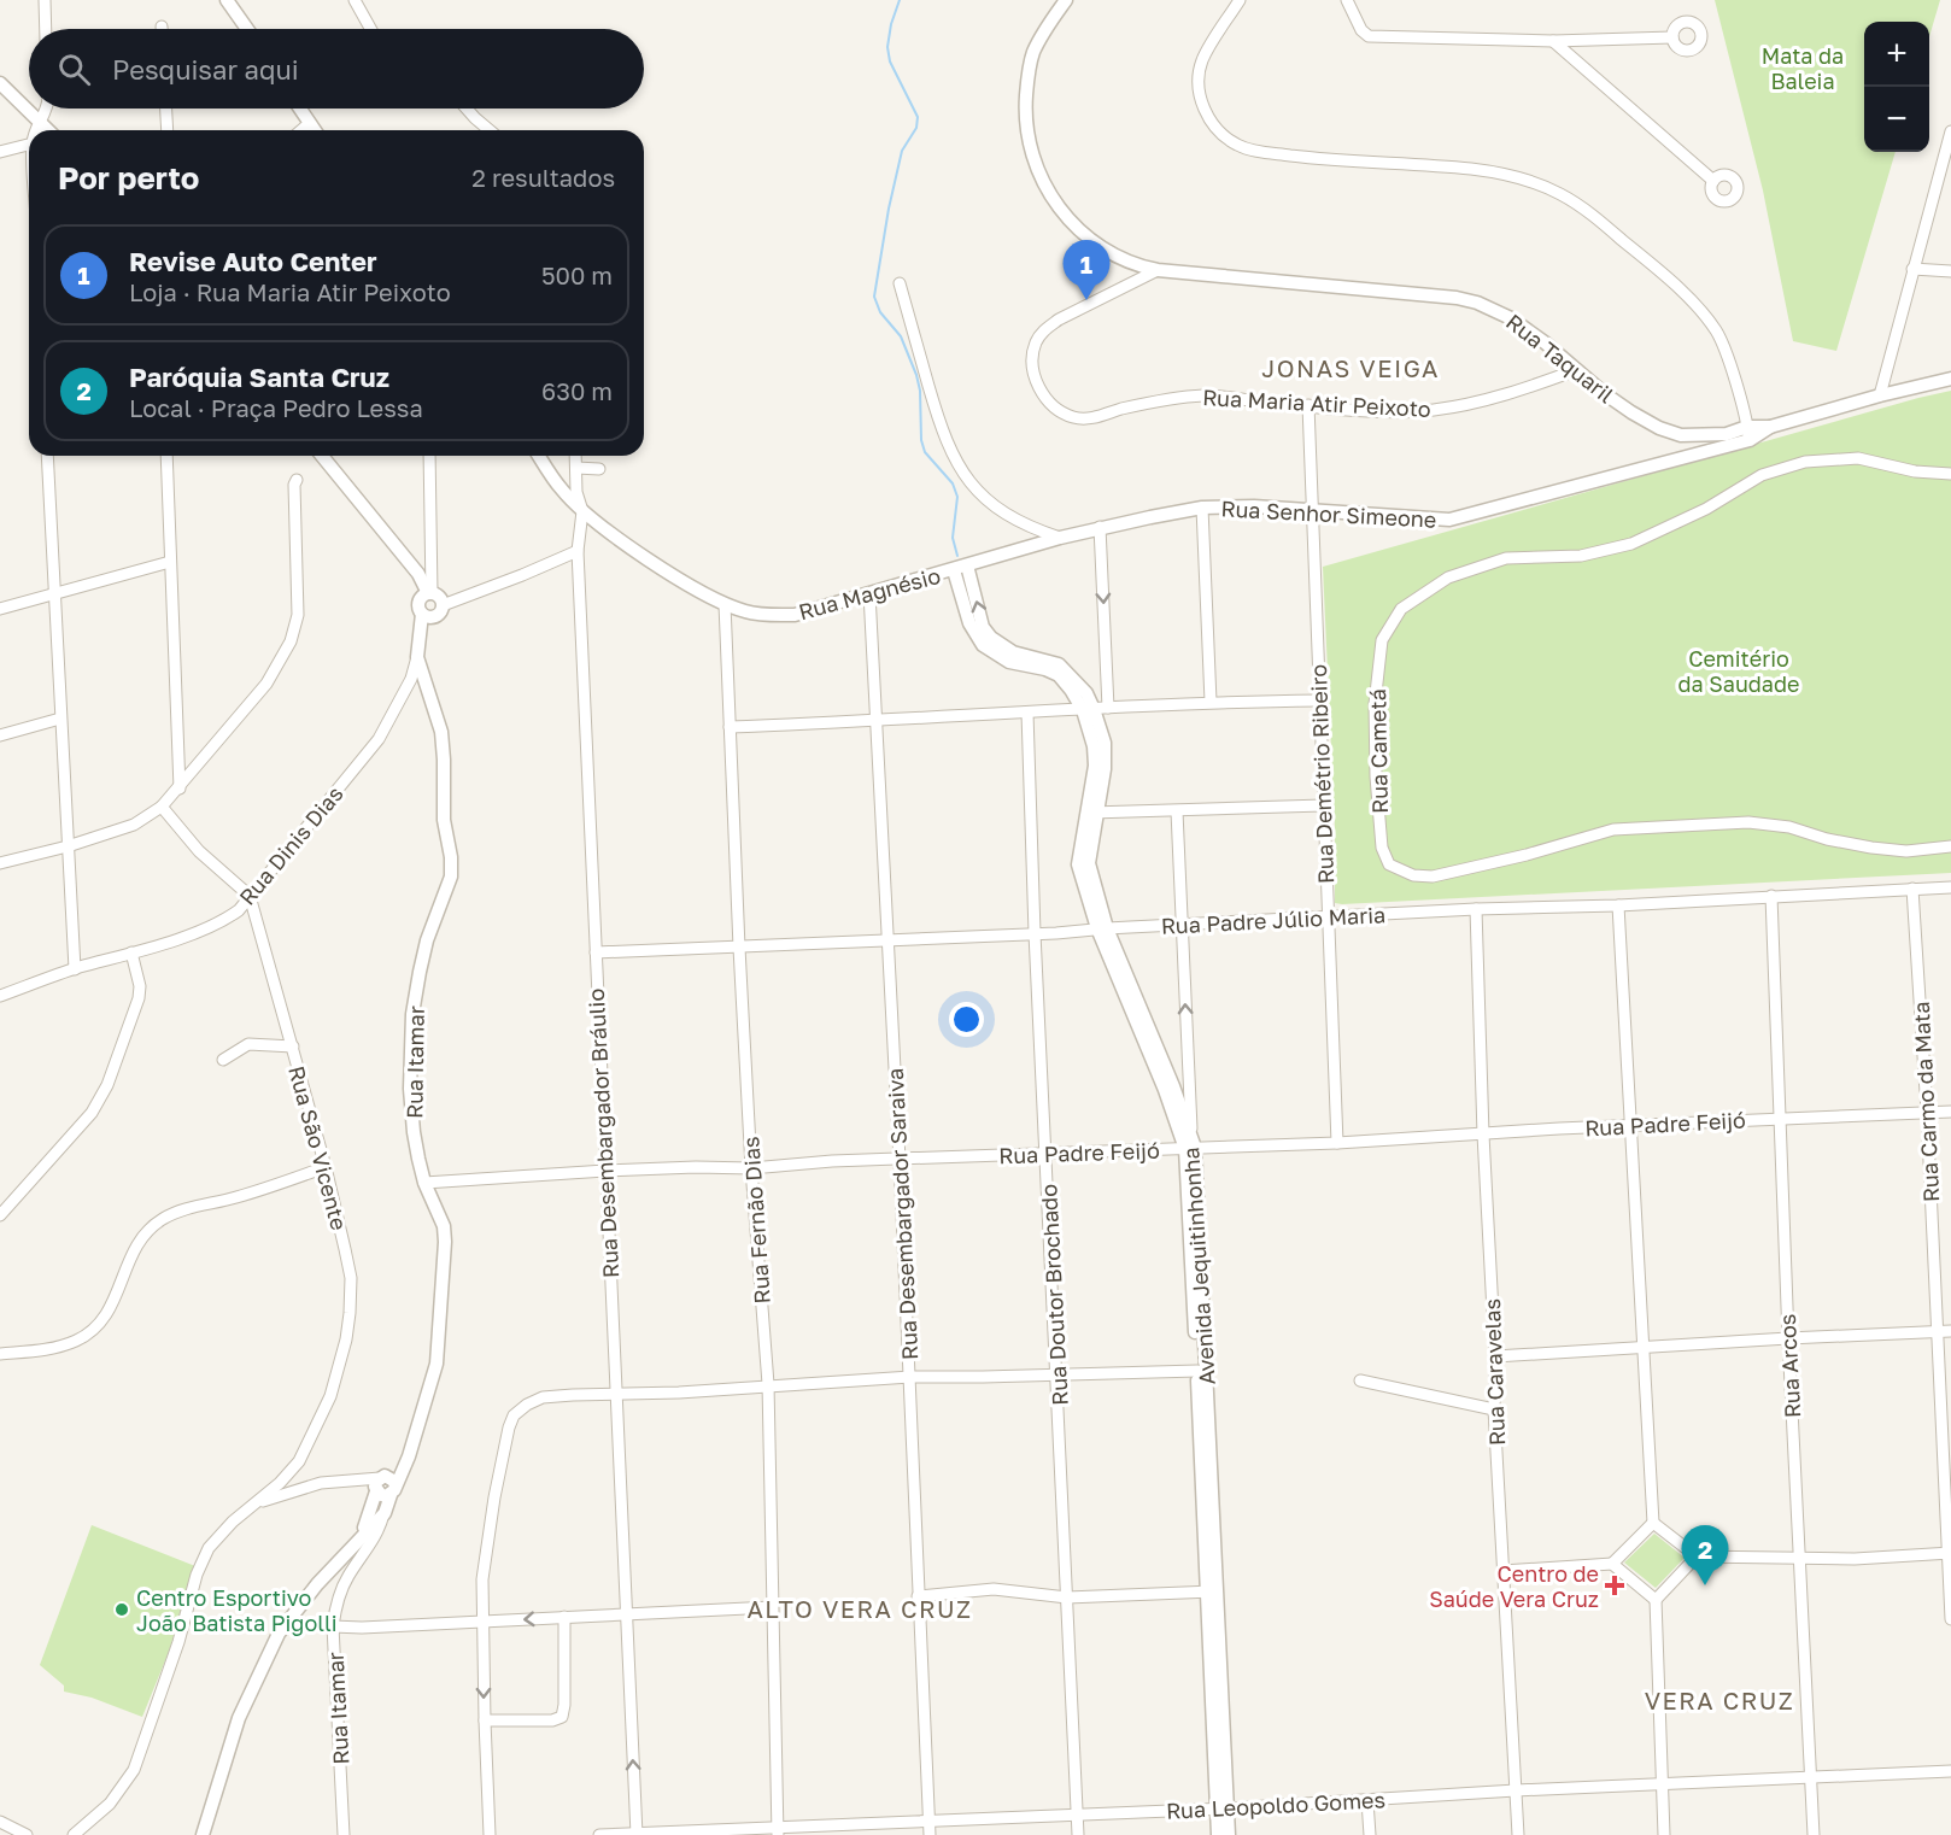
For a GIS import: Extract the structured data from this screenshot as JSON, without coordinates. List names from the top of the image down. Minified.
{"streets":{"street":["Rua Taquaril","Rua Maria Atir Peixoto","Rua Senhor Simeone","Rua Magnésio","Rua Cametá","Rua Demétrio Ribeiro","Rua Dinis Dias","Rua Padre Júlio Maria","Rua Itamar","Rua Carmo da Mata","Rua Padre Feijó","Rua Desembargador Bráulio","Rua São Vicente","Rua Desembargador Saraiva","Rua Fernão Dias","Avenida Jequitinhonha","Rua Doutor Brochado","Rua Arcos","Rua Caravelas","Rua Leopoldo Gomes"]},"crossings":[["Rua Taquaril","Rua Maria Atir Peixoto"],["Rua Taquaril","Rua Senhor Simeone"],["Rua Maria Atir Peixoto","Rua Demétrio Ribeiro"],["Rua Senhor Simeone","Rua Magnésio"],["Rua Senhor Simeone","Rua Demétrio Ribeiro"],["Rua Senhor Simeone","Avenida Jequitinhonha"],["Rua Magnésio","Rua Desembargador Bráulio"],["Rua Magnésio","Rua Desembargador Saraiva"],["Rua Magnésio","Rua Fernão Dias"],["Rua Magnésio","Avenida Jequitinhonha"],["Rua Demétrio Ribeiro","Rua Padre Júlio Maria"],["Rua Demétrio Ribeiro","Rua Padre Feijó"],["Rua Dinis Dias","Rua Itamar"],["Rua Dinis Dias","Rua São Vicente"],["Rua Padre Júlio Maria","Rua Carmo da Mata"],["Rua Padre Júlio Maria","Rua Desembargador Bráulio"],["Rua Padre Júlio Maria","Rua Desembargador Saraiva"],["Rua Padre Júlio Maria","Rua Fernão Dias"],["Rua Padre Júlio Maria","Avenida Jequitinhonha"],["Rua Padre Júlio Maria","Rua Doutor Brochado"],["Rua Padre Júlio Maria","Rua Arcos"],["Rua Padre Júlio Maria","Rua Caravelas"],["Rua Itamar","Rua Padre Feijó"],["Rua Carmo da Mata","Rua Padre Feijó"],["Rua Padre Feijó","Rua Desembargador Bráulio"],["Rua Padre Feijó","Rua Desembargador Saraiva"],["Rua Padre Feijó","Rua Fernão Dias"],["Rua Padre Feijó","Avenida Jequitinhonha"],["Rua Padre Feijó","Rua Doutor Brochado"],["Rua Padre Feijó","Rua Arcos"],["Rua Padre Feijó","Rua Caravelas"],["Rua Desembargador Bráulio","Rua Leopoldo Gomes"],["Rua Desembargador Saraiva","Rua Leopoldo Gomes"],["Rua Fernão Dias","Rua Leopoldo Gomes"],["Avenida Jequitinhonha","Rua Leopoldo Gomes"],["Rua Doutor Brochado","Rua Leopoldo Gomes"],["Rua Arcos","Rua Leopoldo Gomes"],["Rua Caravelas","Rua Leopoldo Gomes"]],"districts":["JONAS VEIGA","ALTO VERA CRUZ","VERA CRUZ"],"parks":["Mata da Baleia","Cemitério da Saudade"],"places":{"health":["Centro de Saúde Vera Cruz"],"other":["Centro Esportivo João Batista Pigolli"]},"page":{"map_buttons":["+","−"],"search":"Pesquisar aqui","heading":["Por perto","2 resultados"],"list":[{"mark":"1","name":"Revise Auto Center","note":"Loja · Rua Maria Atir Peixoto","value":"500 m"},{"mark":"2","name":"Paróquia Santa Cruz","note":"Local · Praça Pedro Lessa","value":"630 m"}],"pins":["1","2"]}}
